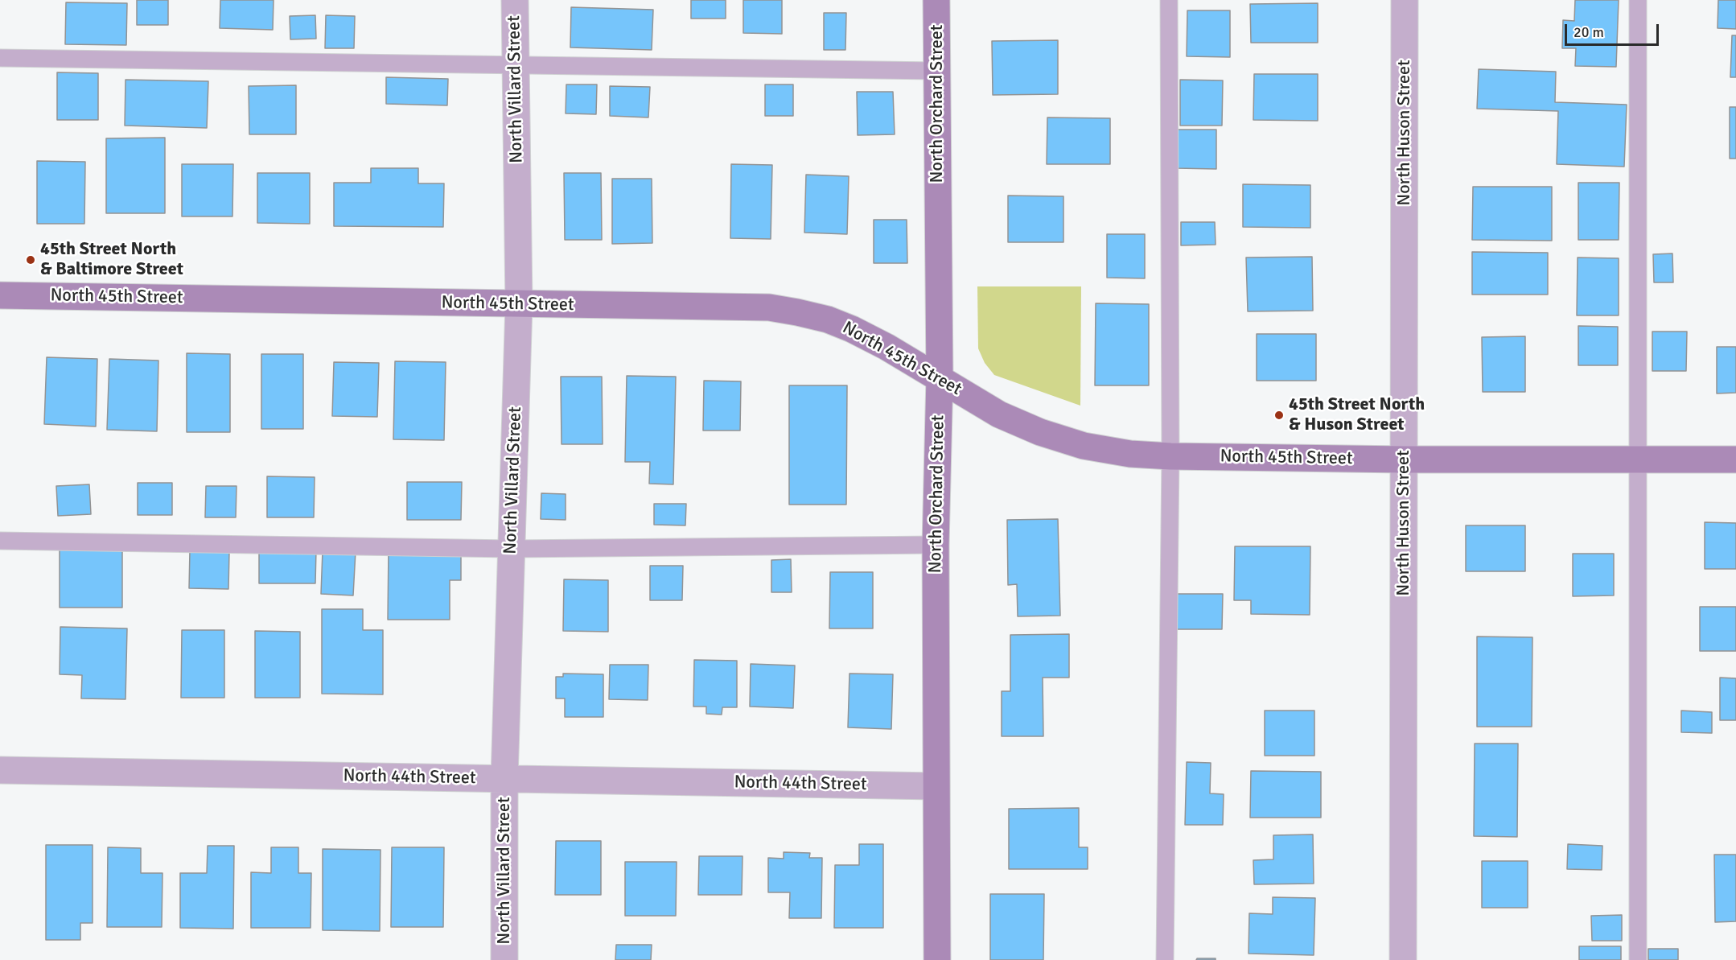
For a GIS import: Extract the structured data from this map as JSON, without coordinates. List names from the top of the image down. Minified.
{"streets":{"street":["North Villard Street","North Orchard Street","North Huson Street","North 45th Street","North 44th Street"]},"crossings":[["North Villard Street","North 45th Street"],["North Villard Street","North 44th Street"],["North Orchard Street","North 45th Street"],["North Orchard Street","North 44th Street"],["North Huson Street","North 45th Street"]],"places":["45th Street North & Baltimore Street","45th Street North & Huson Street"],"scale_bar":"20 m"}
